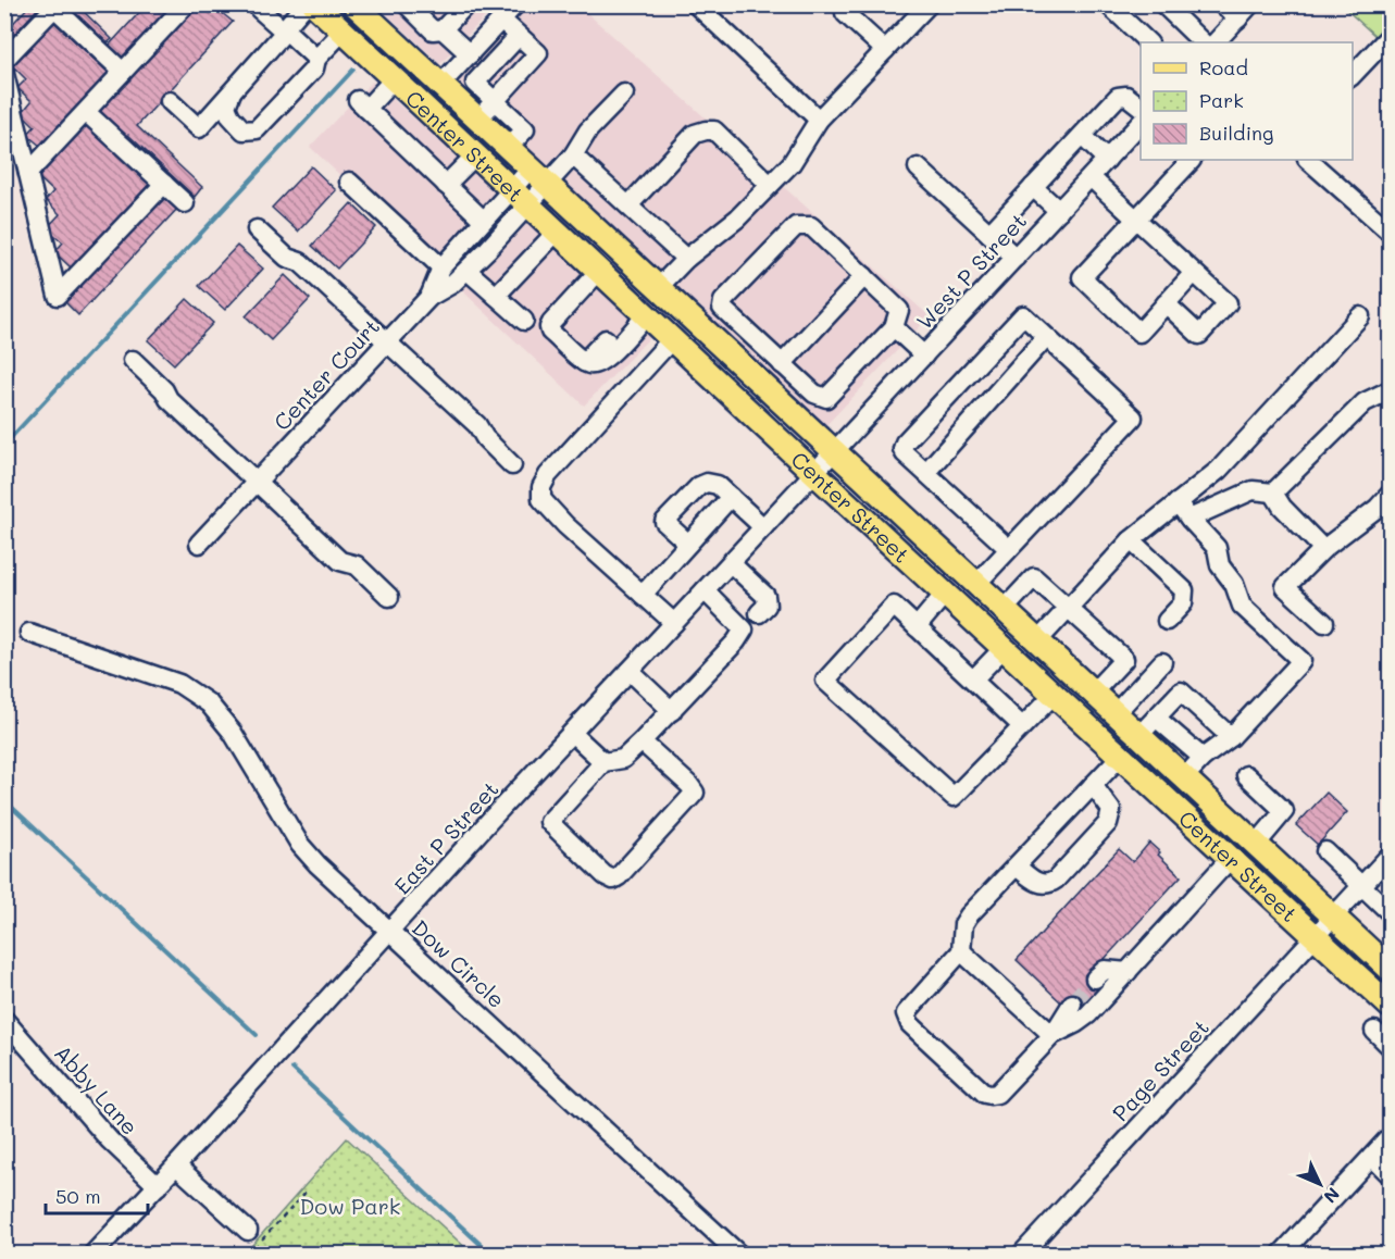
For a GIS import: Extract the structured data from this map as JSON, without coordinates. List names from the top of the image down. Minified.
{"streets":{"main road":["Center Street"],"street":["West P Street","Center Court","East P Street","Dow Circle","Page Street","Abby Lane"]},"crossings":[["Center Street","West P Street"],["Center Street","Center Court"],["Center Street","East P Street"],["Center Street","Page Street"],["West P Street","East P Street"],["East P Street","Dow Circle"],["East P Street","Abby Lane"]],"parks":["Dow Park"],"legend":["Road","Park","Building"],"scale_bar":"50 m","north":"bottom right"}
